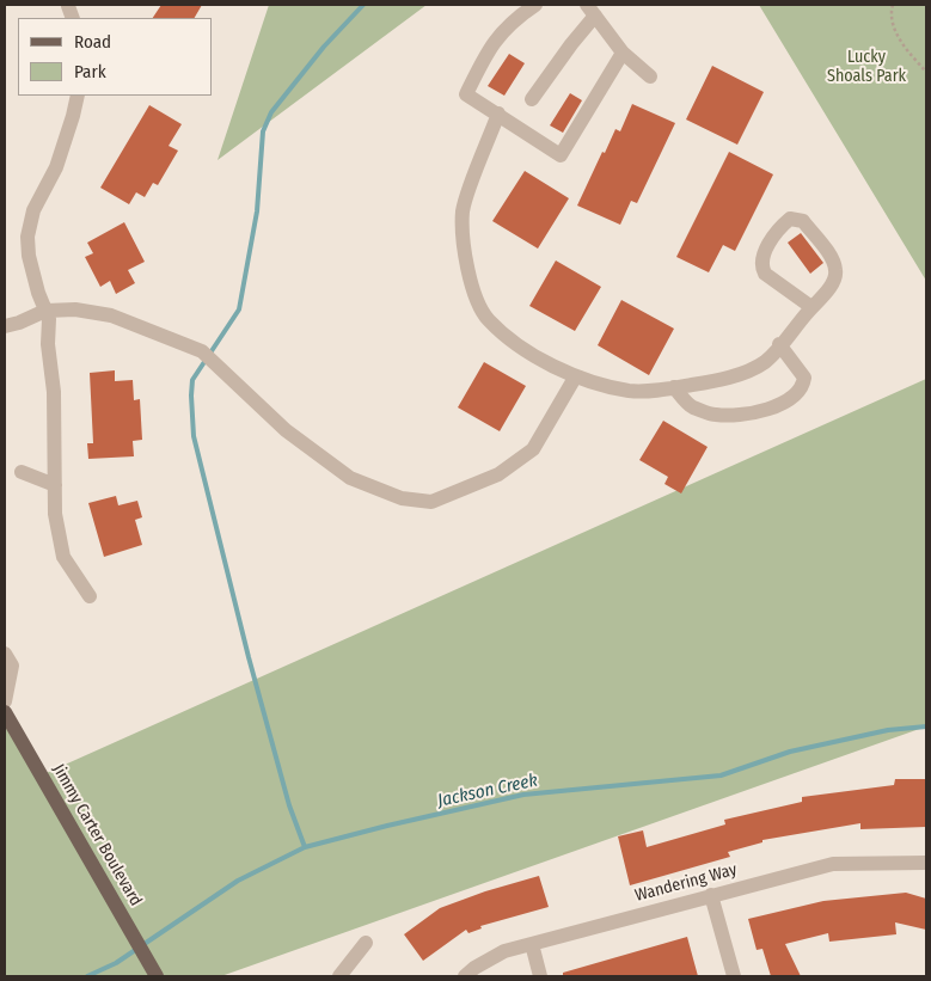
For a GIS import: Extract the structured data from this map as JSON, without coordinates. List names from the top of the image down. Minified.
{"streets":{"main road":["Jimmy Carter Boulevard"],"street":["Wandering Way"]},"water":["Jackson Creek"],"parks":["Lucky Shoals Park"],"legend":["Road","Park"]}
